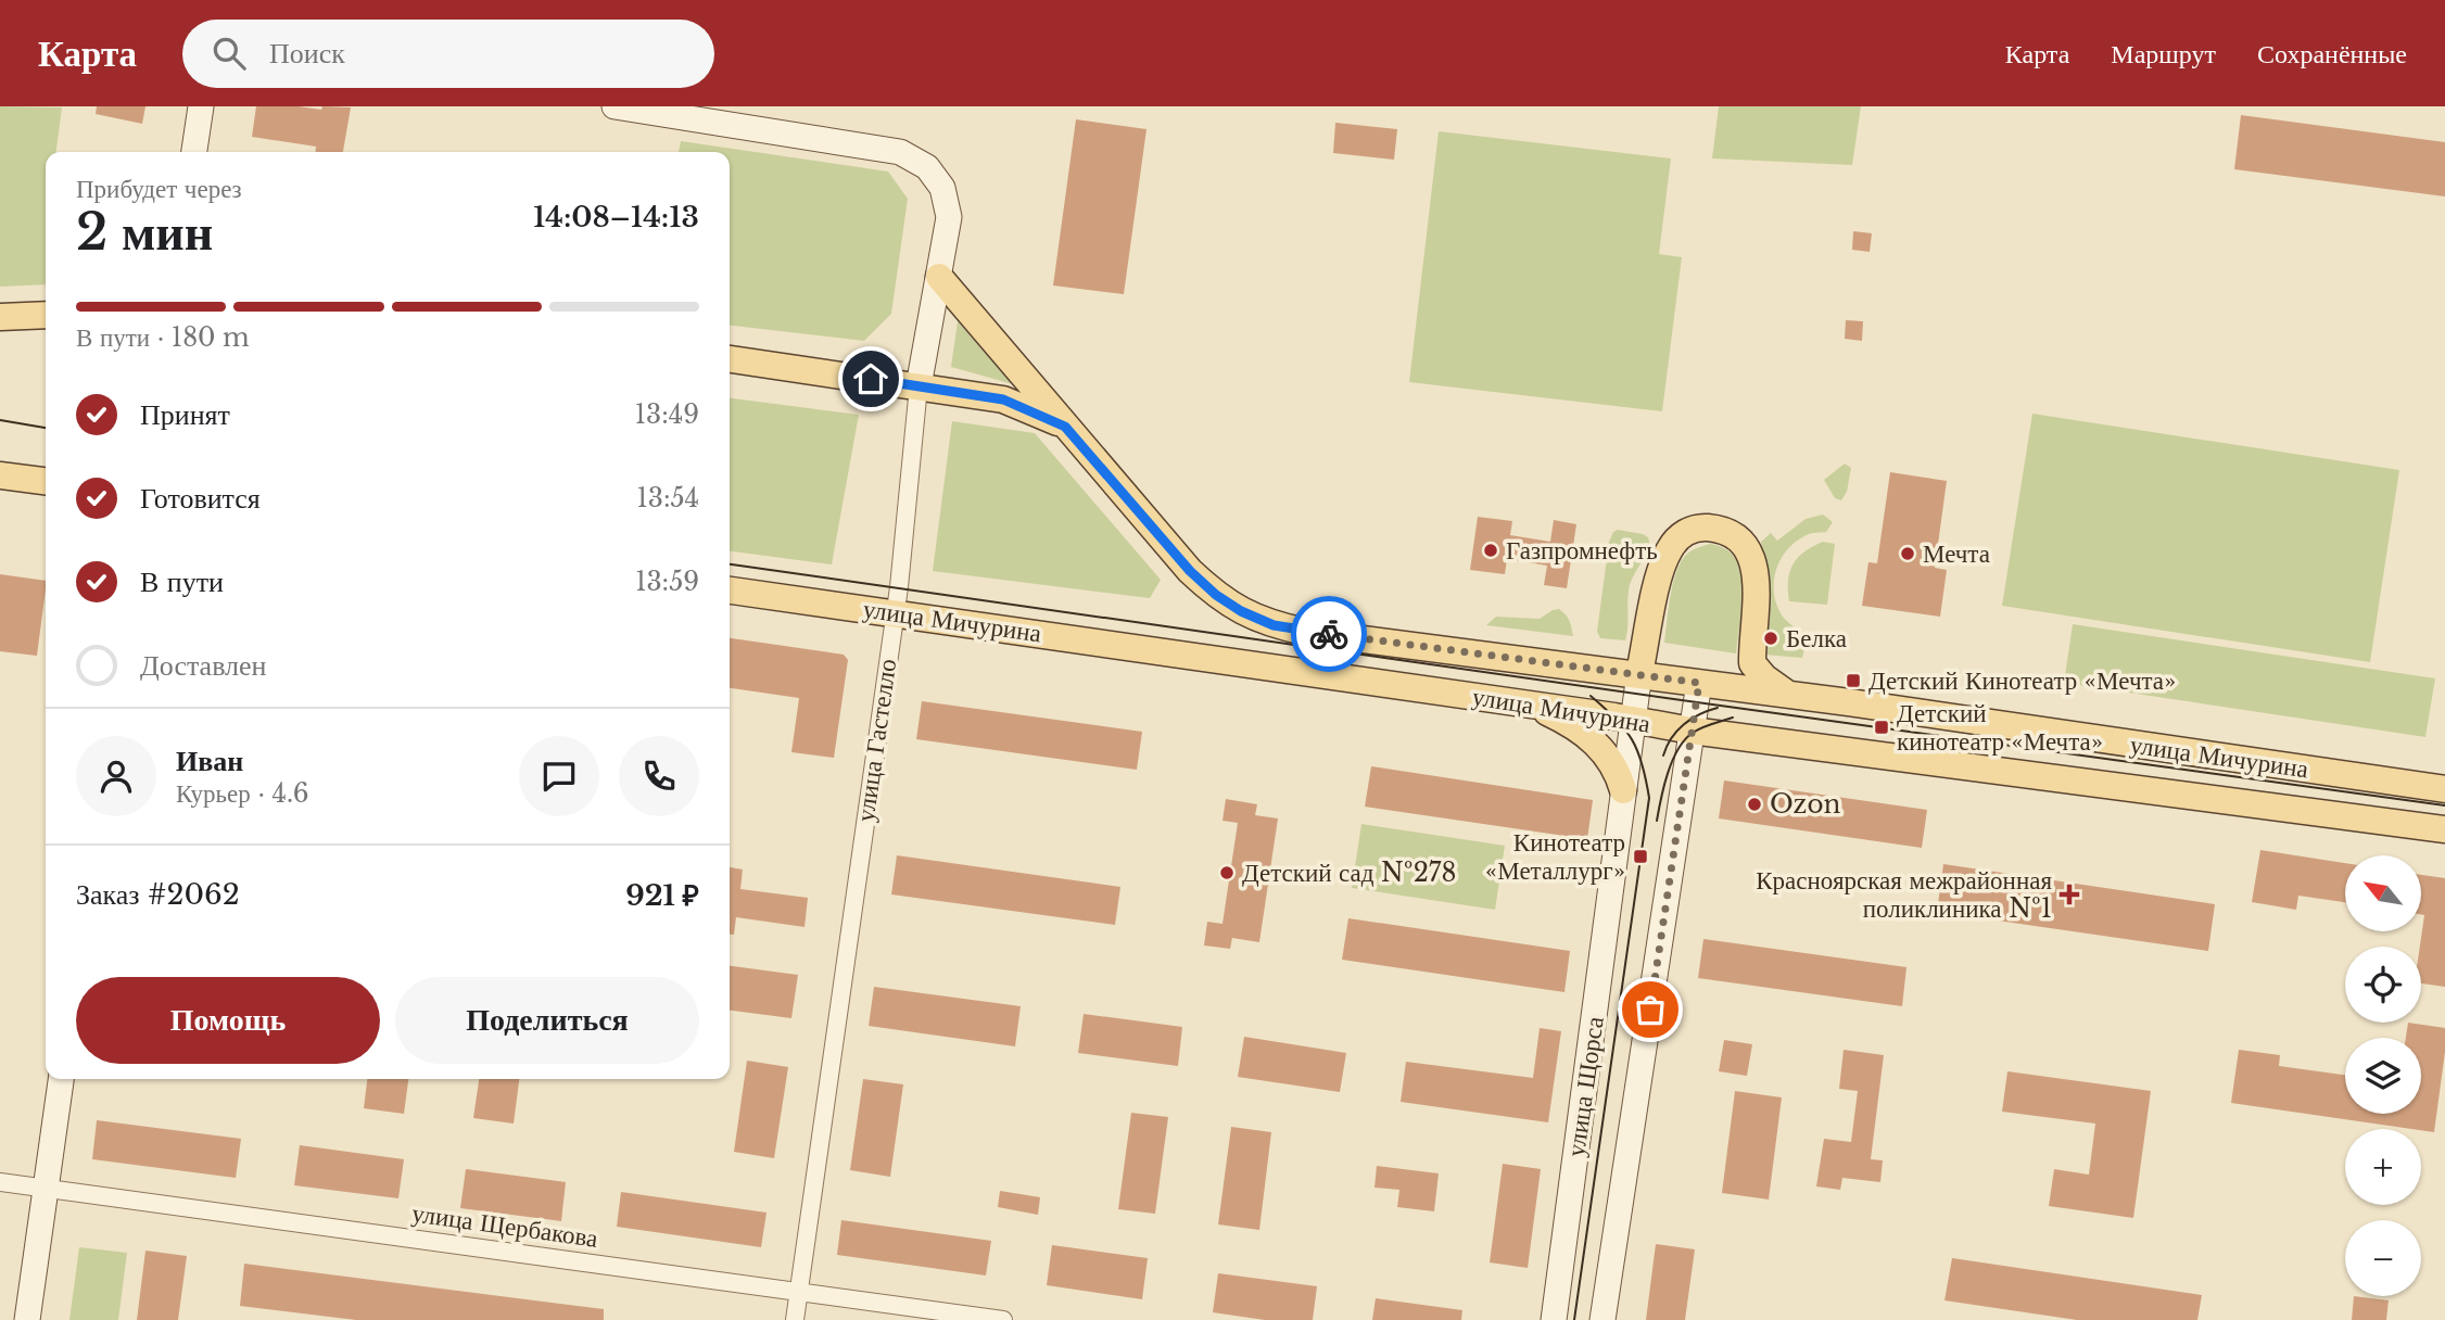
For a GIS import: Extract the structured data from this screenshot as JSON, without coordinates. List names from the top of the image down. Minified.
{"streets":{"main road":["улица Мичурина","улица Гастелло","улица Щорса"],"street":["улица Щербакова"]},"crossings":[["улица Мичурина","улица Гастелло"],["улица Мичурина","улица Щорса"],["улица Гастелло","улица Щербакова"]],"places":{"other":["Газпромнефть","Мечта","Белка","Ozon","Детский сад №278"],"transit":["Детский Кинотеатр «Мечта»","Детский кинотеатр «Мечта»","Кинотеатр «Металлург»"],"health":["Красноярская межрайонная поликлиника №1"]},"north":"top left","page":{"header":"Карта","search":"Поиск","nav":["Карта","Маршрут","Сохранённые"],"heading":["2 мин","Прибудет через","14:08–14:13"],"panel":["Иван","Курьер · 4.6","Заказ #2062","921 ₽"],"bar":"В пути · 180 m","list":[["Принят","13:49"],["Готовится","13:54"],["В пути","13:59"],"Доставлен"],"map_buttons":["+","−"],"buttons":["Помощь","Поделиться"]}}
